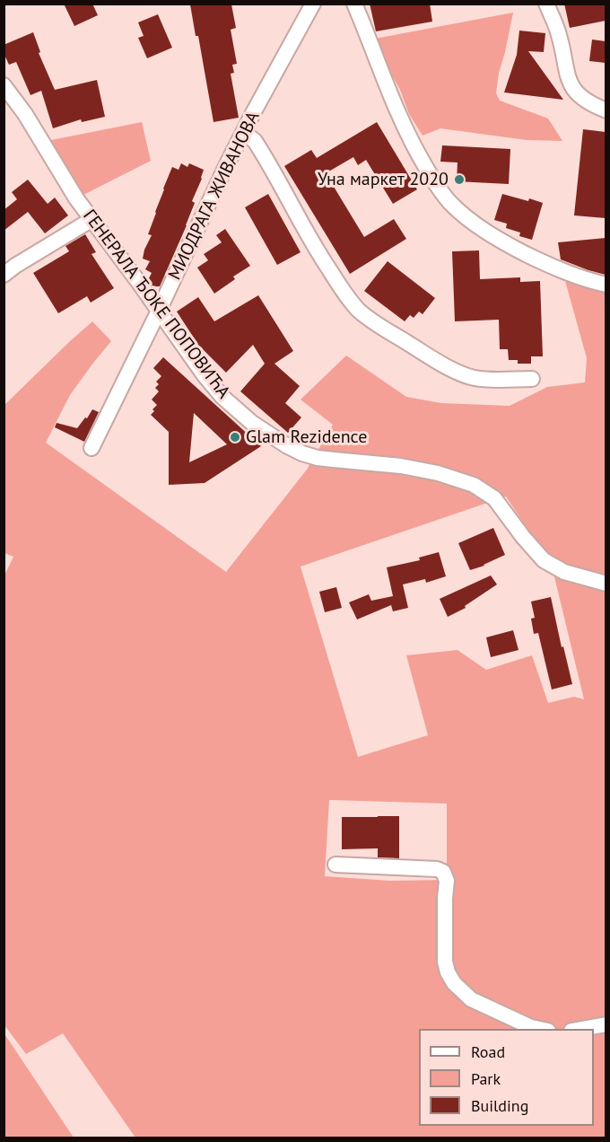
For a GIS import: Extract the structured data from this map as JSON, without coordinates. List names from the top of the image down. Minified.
{"streets":{"street":["МИОДРАГА ЖИВАНОВА","ГЕНЕРАЛА ЂОКЕ ПОПОВИЋА"]},"crossings":[["МИОДРАГА ЖИВАНОВА","ГЕНЕРАЛА ЂОКЕ ПОПОВИЋА"]],"places":["Уна маркет 2020","Glam Rezidence"],"legend":["Road","Park","Building"]}
